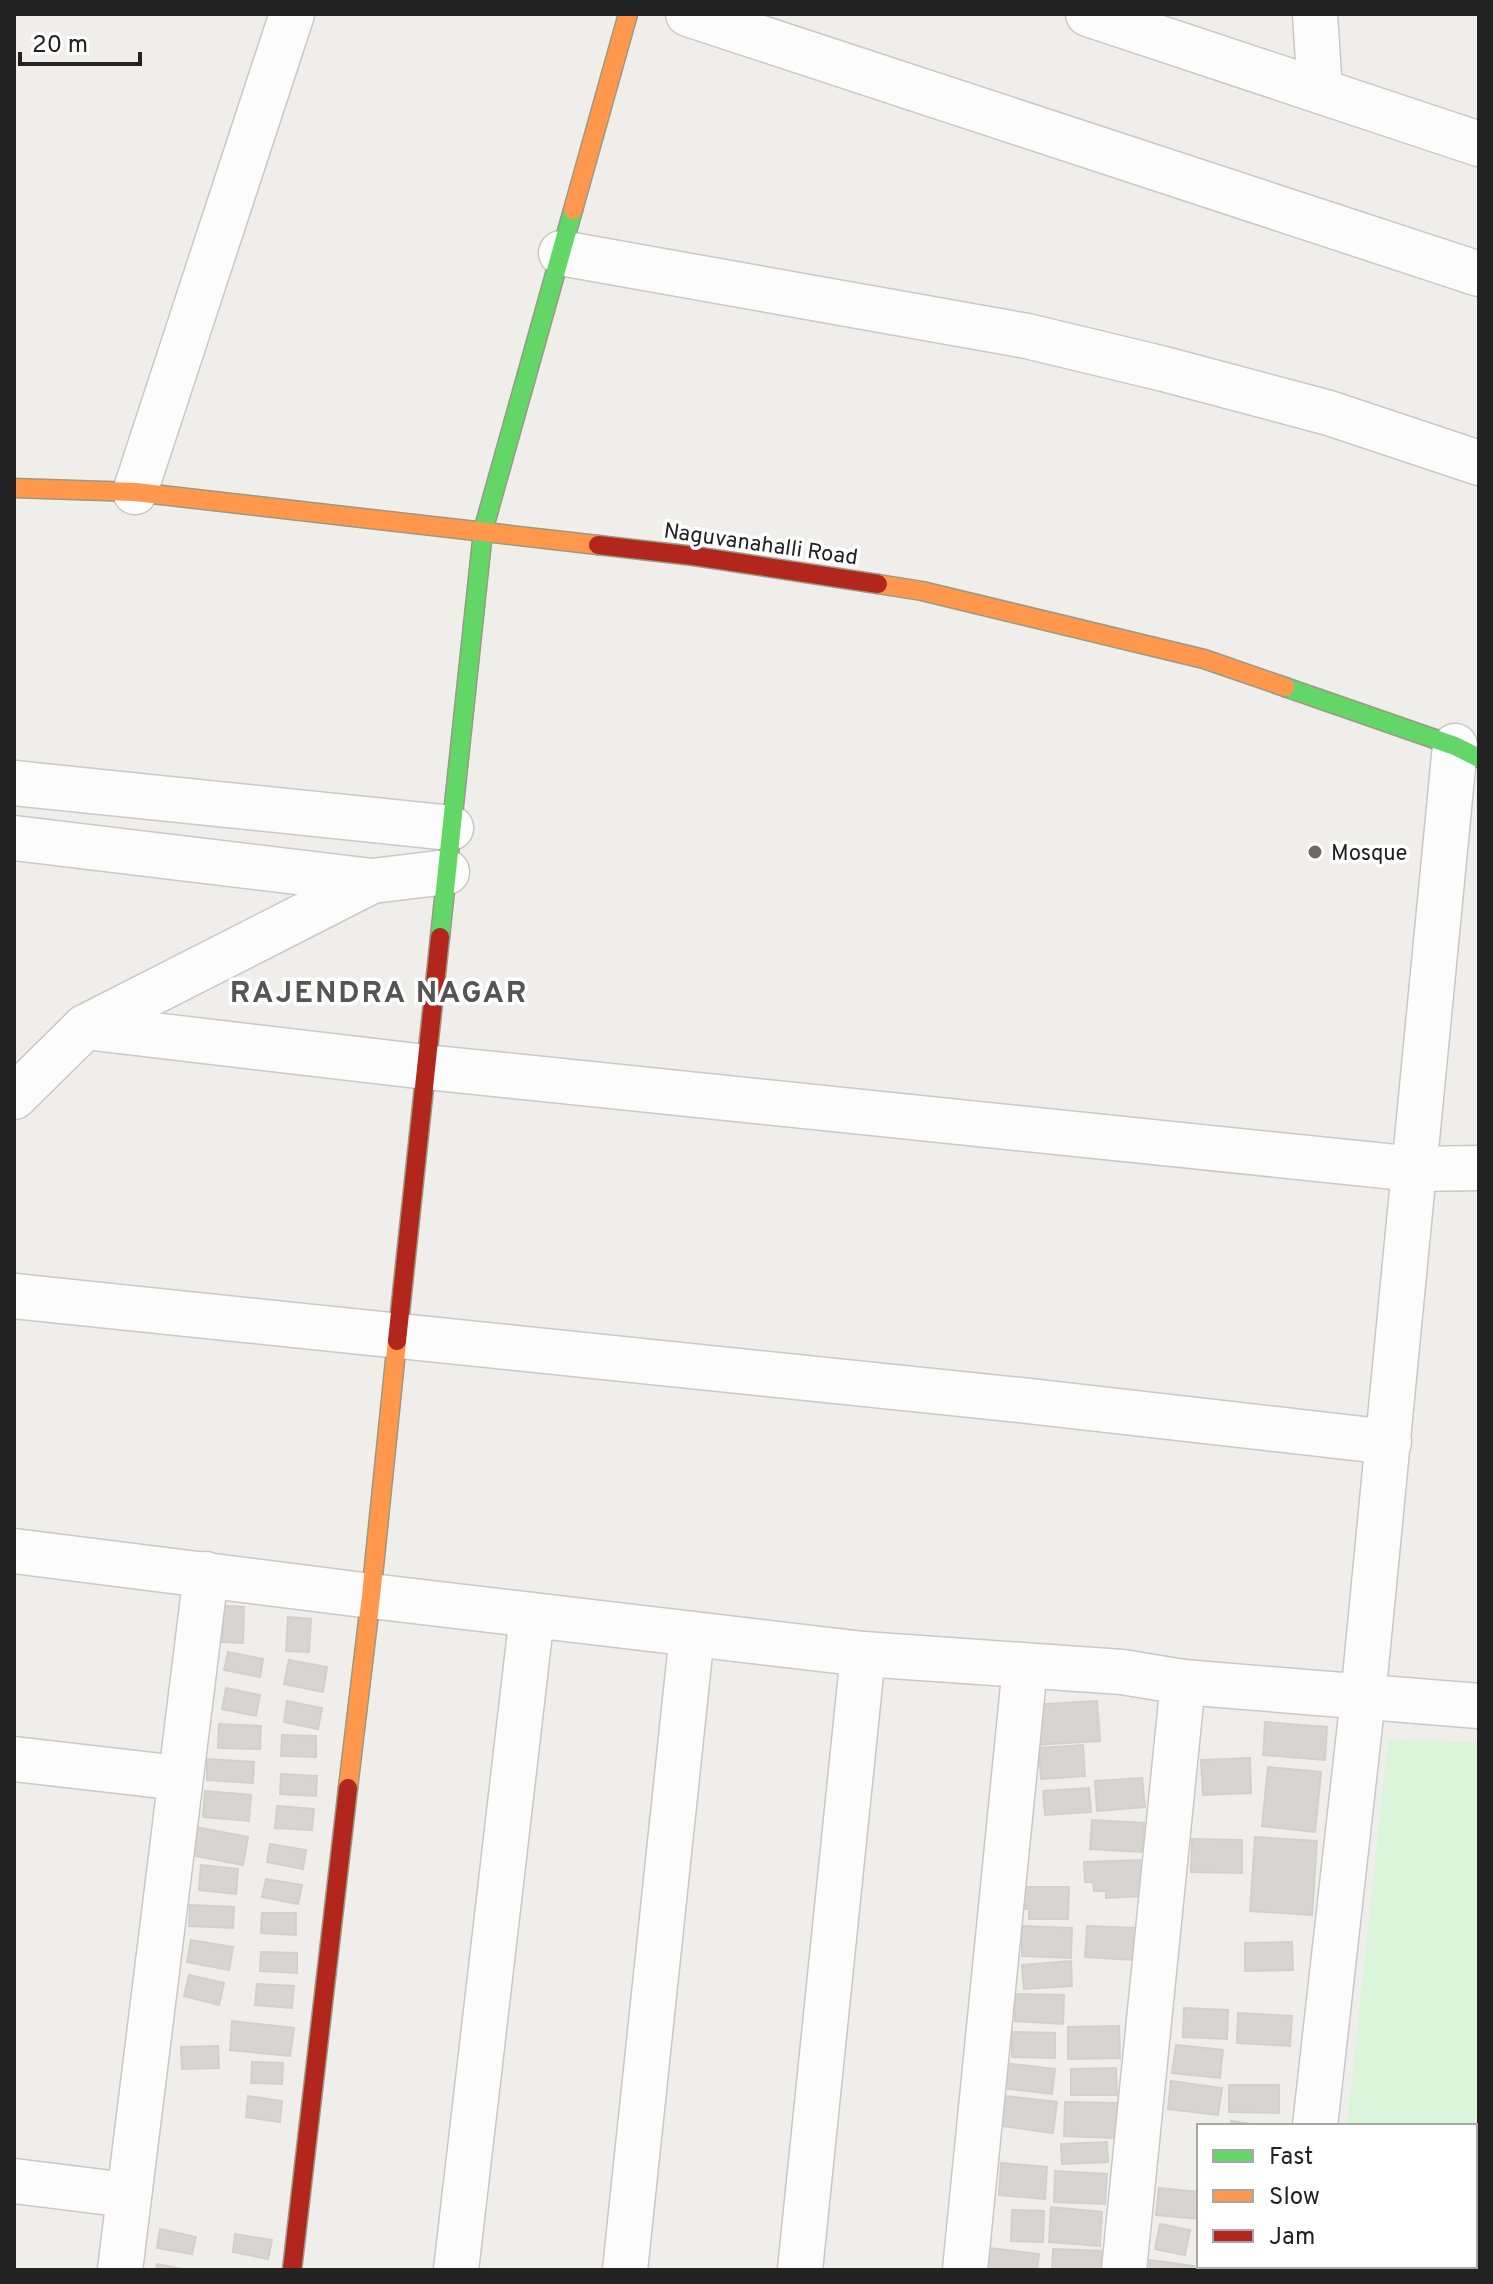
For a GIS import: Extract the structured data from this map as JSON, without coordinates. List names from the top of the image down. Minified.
{"streets":{"street":["Naguvanahalli Road"]},"districts":["RAJENDRA NAGAR"],"places":["Mosque"],"legend":["Fast","Slow","Jam"],"scale_bar":"20 m"}
